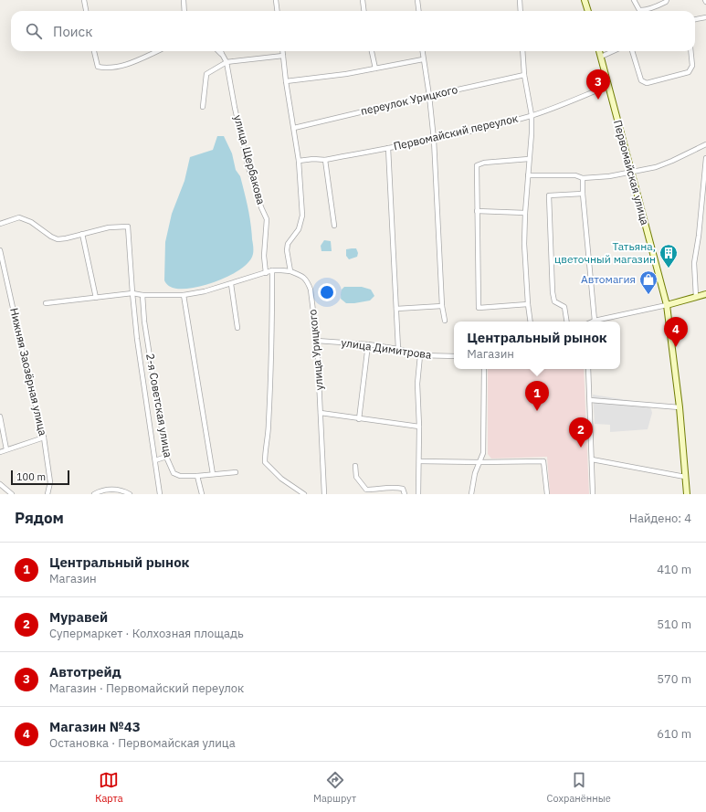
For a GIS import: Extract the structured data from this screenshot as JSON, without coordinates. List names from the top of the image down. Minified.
{"streets":{"main road":["Первомайская улица"],"street":["переулок Урицкого","Первомайский переулок","улица Щербакова","улица Димитрова","улица Урицкого","Нижняя Заозёрная улица","2-я Советская улица"]},"crossings":[["Первомайский переулок","Первомайская улица"],["улица Димитрова","улица Урицкого"]],"places":{"building":["Татьяна, цветочный магазин"],"shop":["Автомагия"]},"scale_bar":"100 m","page":{"search":"Поиск","pins":["3","4","1","2"],"popup":["Центральный рынок","Магазин"],"scale":"100 m","heading":["Рядом","Найдено: 4"],"list":[{"mark":"1","name":"Центральный рынок","note":"Магазин","value":"410 m"},{"mark":"2","name":"Муравей","note":"Супермаркет · Колхозная площадь","value":"510 m"},{"mark":"3","name":"Автотрейд","note":"Магазин · Первомайский переулок","value":"570 m"},{"mark":"4","name":"Магазин №43","note":"Остановка · Первомайская улица","value":"610 m"}],"nav":["Карта","Маршрут","Сохранённые"]}}
